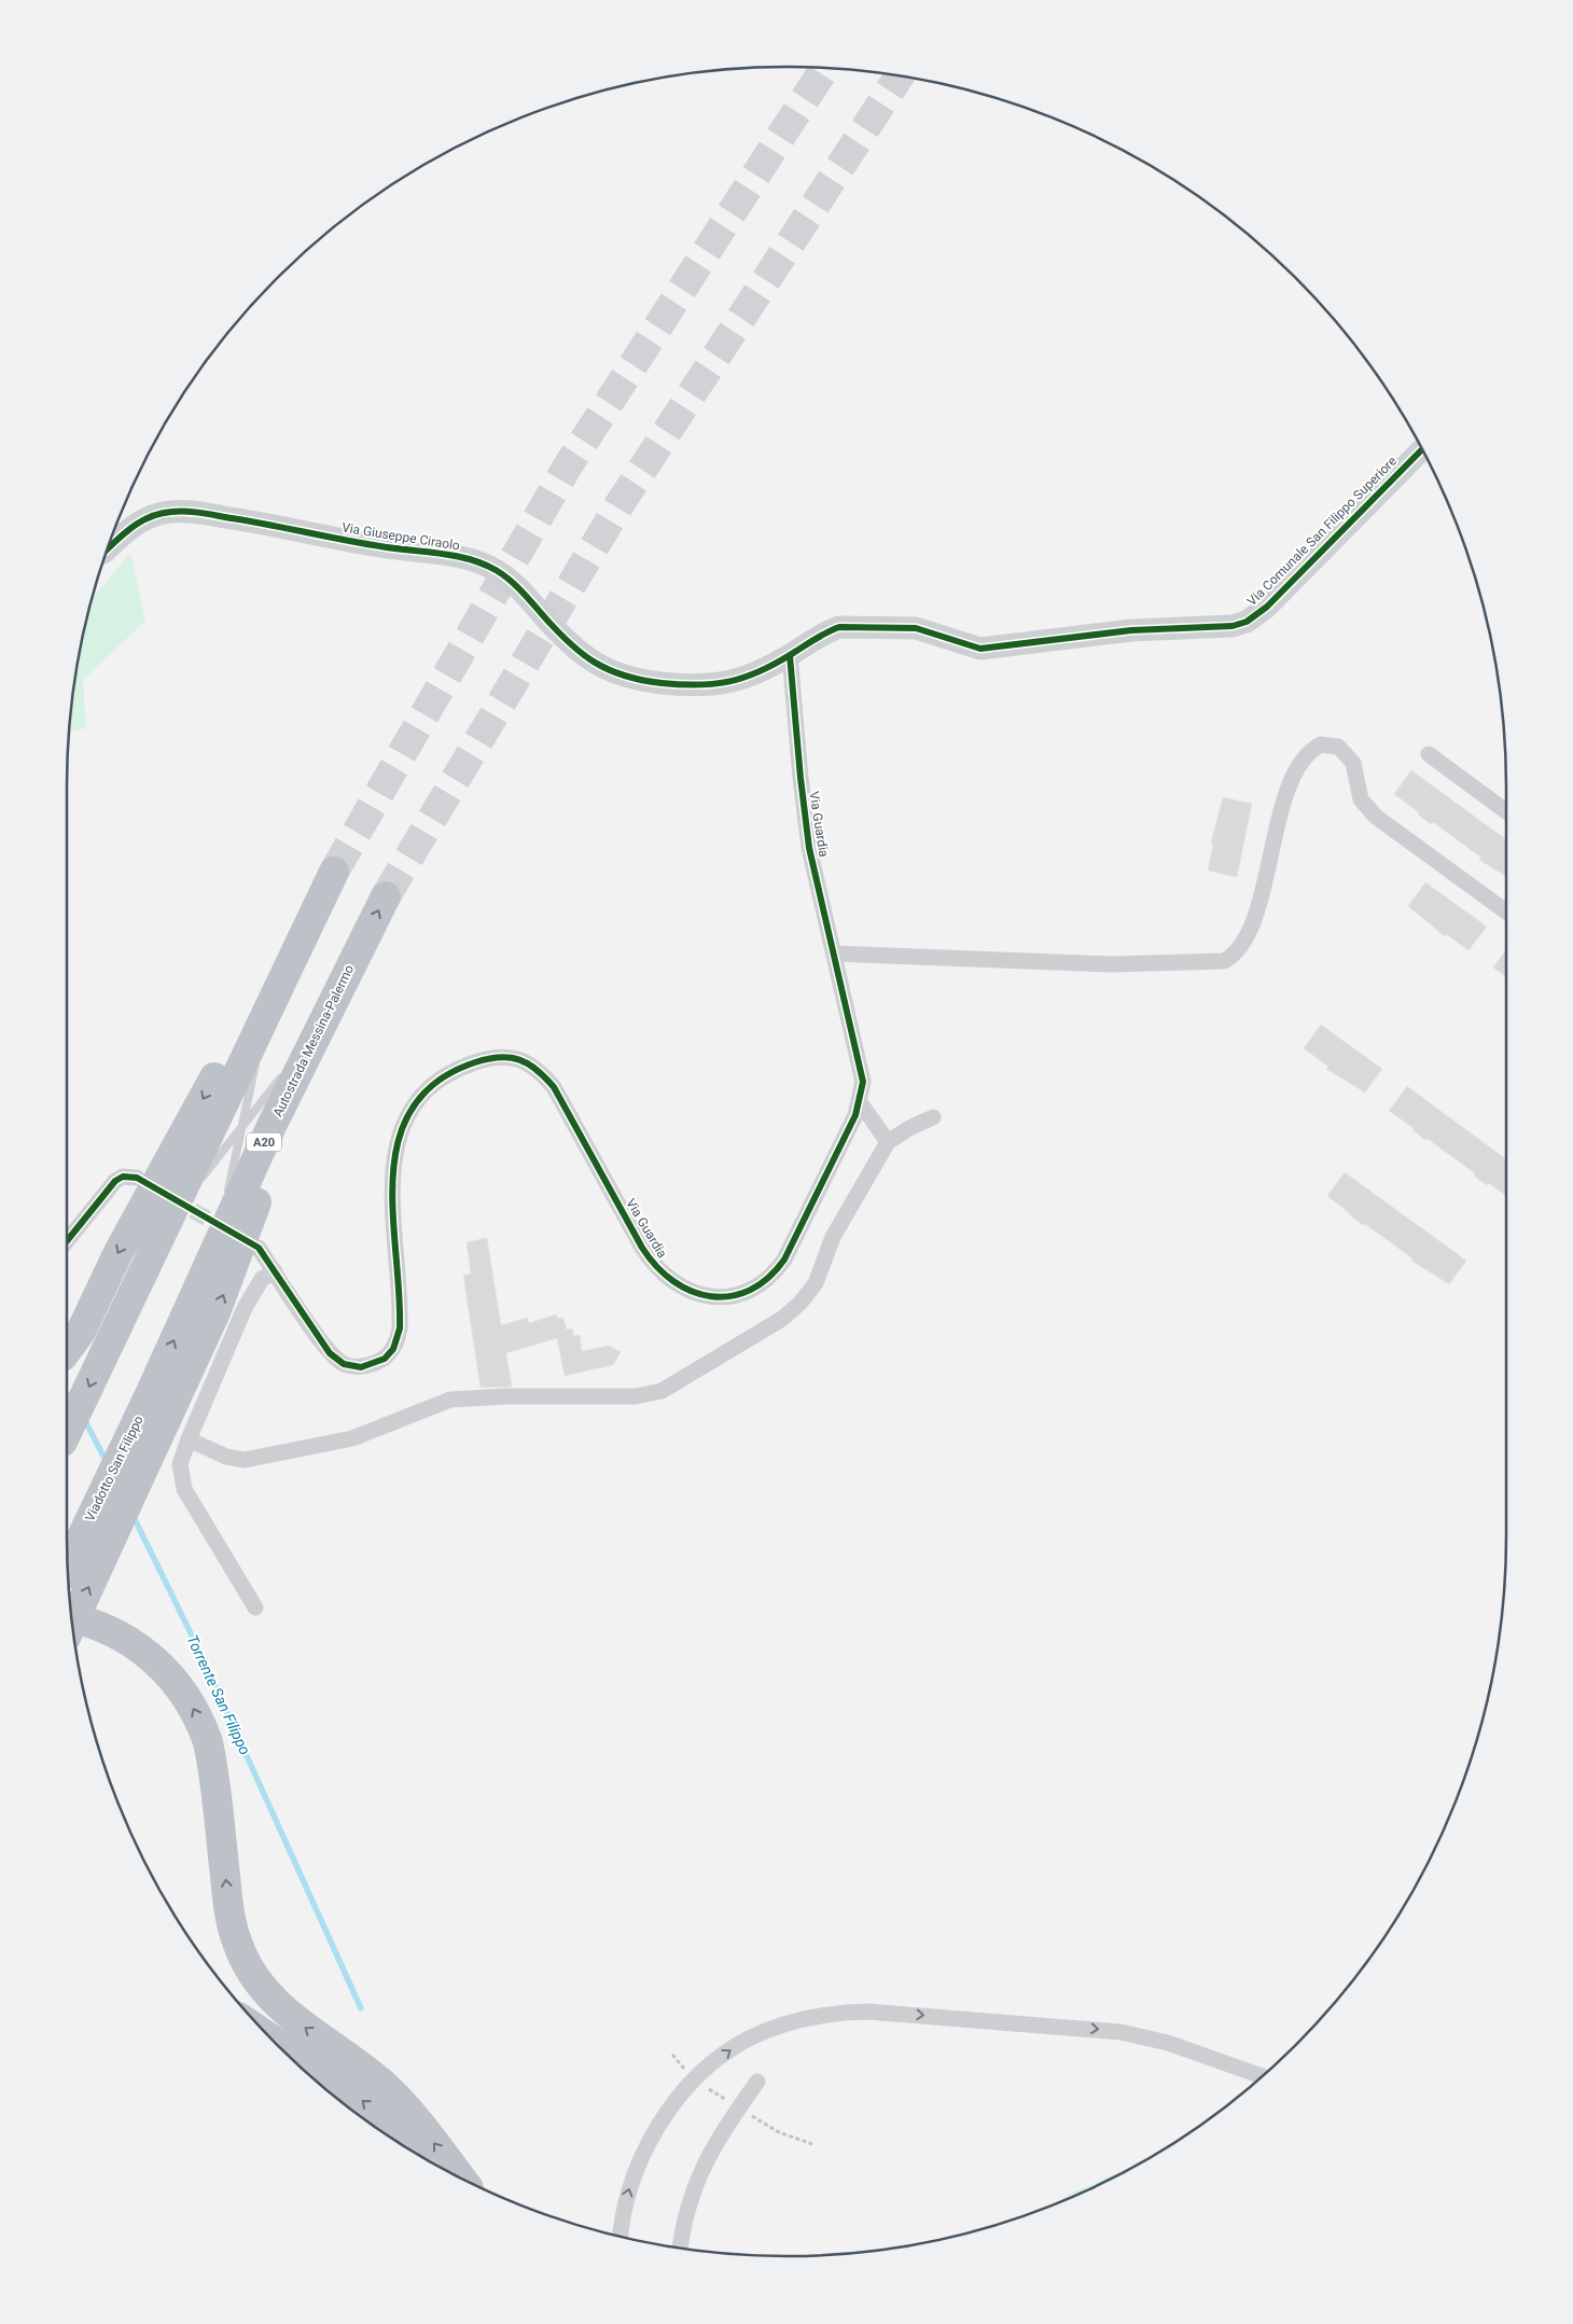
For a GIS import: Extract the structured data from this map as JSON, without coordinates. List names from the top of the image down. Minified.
{"streets":{"highway":["Autostrada Messina-Palermo","A20","Viadotto San Filippo"],"street":["Via Comunale San Filippo Superiore","Via Giuseppe Ciraolo","Via Guardia"]},"crossings":[["Via Comunale San Filippo Superiore","Via Giuseppe Ciraolo"],["Via Comunale San Filippo Superiore","Via Guardia"],["Via Giuseppe Ciraolo","Via Guardia"],["Autostrada Messina-Palermo","Viadotto San Filippo"]],"water":["Torrente San Filippo"]}
